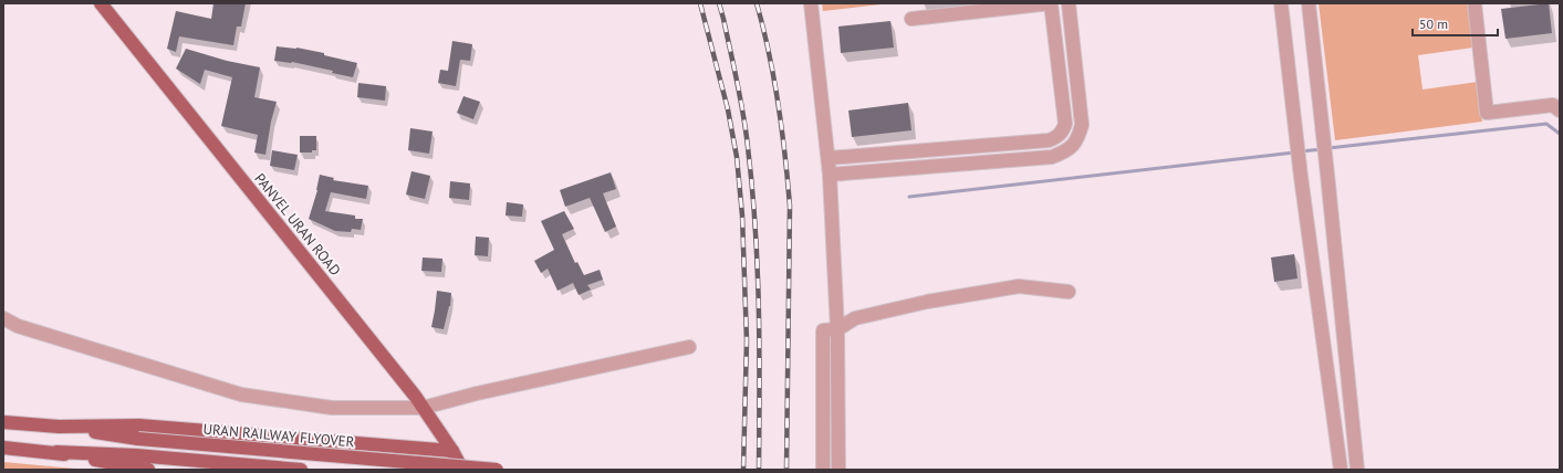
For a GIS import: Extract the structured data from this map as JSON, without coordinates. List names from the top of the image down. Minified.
{"streets":{"main road":["PANVEL URAN ROAD","URAN RAILWAY FLYOVER"]},"scale_bar":"50 m"}
